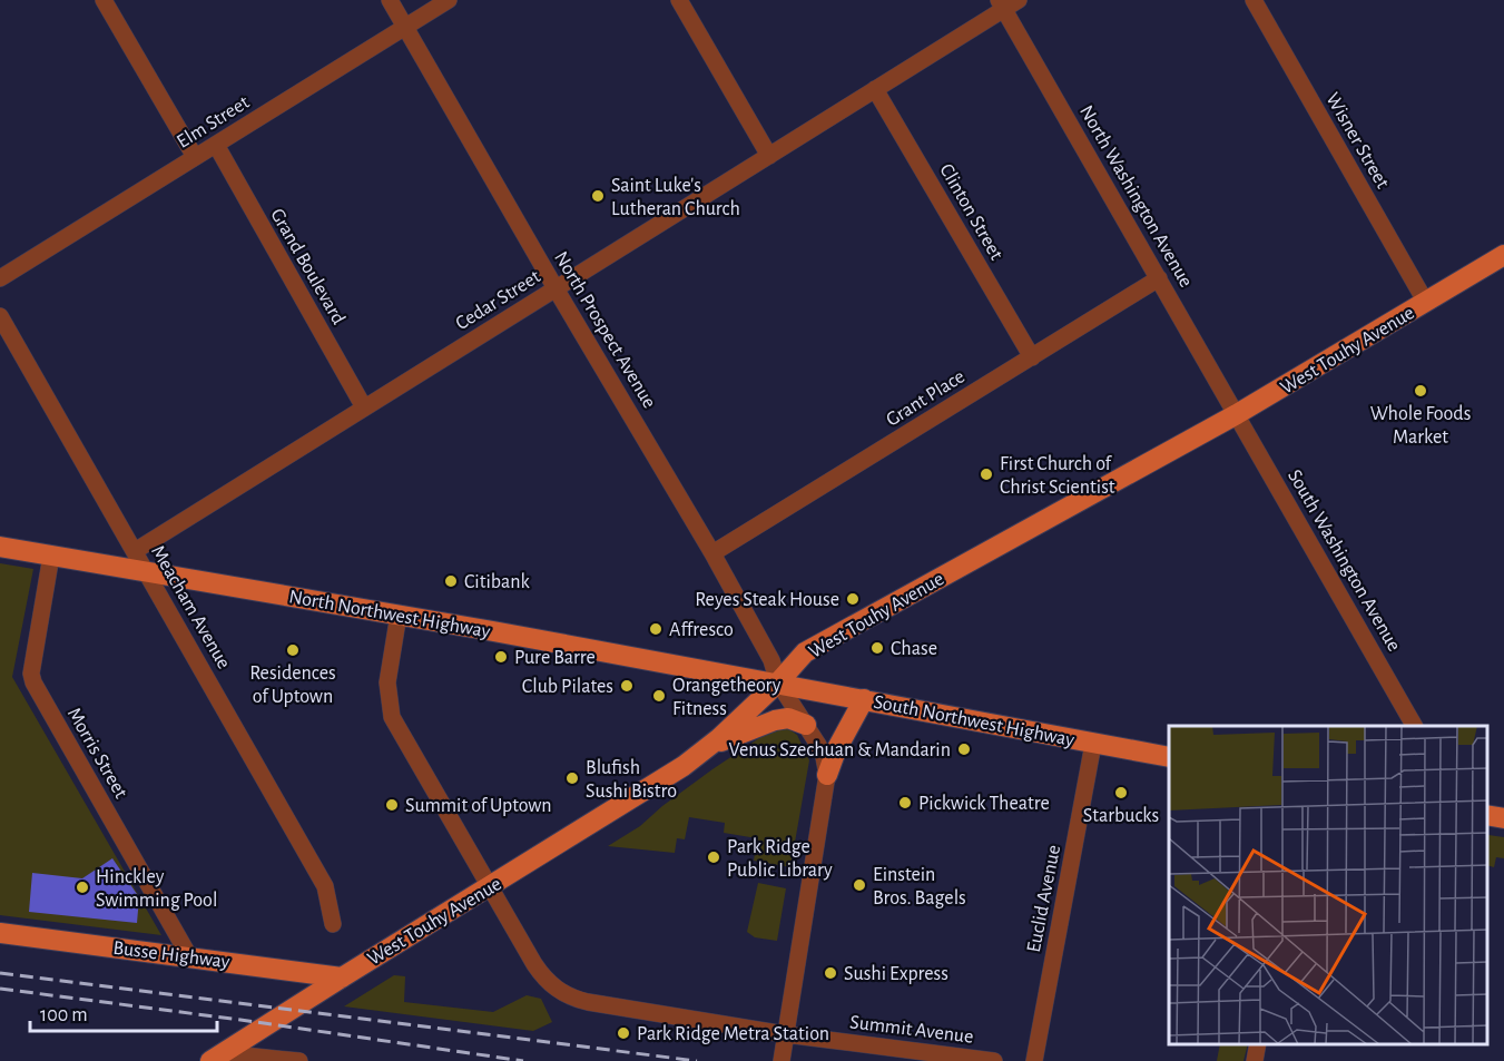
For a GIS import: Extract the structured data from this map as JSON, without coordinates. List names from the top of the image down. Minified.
{"streets":{"main road":["West Touhy Avenue","North Northwest Highway","South Northwest Highway","Busse Highway"],"street":["Elm Street","Wisner Street","North Washington Avenue","Clinton Street","Grand Boulevard","Cedar Street","North Prospect Avenue","Grant Place","South Washington Avenue","Meacham Avenue","Morris Street","Euclid Avenue","Summit Avenue"]},"crossings":[["Elm Street","Grand Boulevard"],["Elm Street","North Prospect Avenue"],["Wisner Street","West Touhy Avenue"],["North Washington Avenue","Cedar Street"],["North Washington Avenue","West Touhy Avenue"],["North Washington Avenue","Grant Place"],["North Washington Avenue","South Washington Avenue"],["Clinton Street","Cedar Street"],["Clinton Street","Grant Place"],["Grand Boulevard","Cedar Street"],["Cedar Street","North Prospect Avenue"],["Cedar Street","Meacham Avenue"],["North Prospect Avenue","West Touhy Avenue"],["North Prospect Avenue","Grant Place"],["North Prospect Avenue","North Northwest Highway"],["North Prospect Avenue","South Northwest Highway"],["West Touhy Avenue","South Washington Avenue"],["West Touhy Avenue","North Northwest Highway"],["West Touhy Avenue","South Northwest Highway"],["West Touhy Avenue","Busse Highway"],["West Touhy Avenue","Summit Avenue"],["Meacham Avenue","North Northwest Highway"],["North Northwest Highway","South Northwest Highway"],["North Northwest Highway","Morris Street"],["North Northwest Highway","Summit Avenue"],["South Northwest Highway","Euclid Avenue"],["Morris Street","Busse Highway"]],"places":["Saint Luke's Lutheran Church","Whole Foods Market","First Church of Christ Scientist","Citibank","Reyes Steak House","Affresco","Chase","Residences of Uptown","Pure Barre","Club Pilates","Orangetheory Fitness","Venus Szechuan & Mandarin","Blufish Sushi Bistro","Starbucks","Pickwick Theatre","Summit of Uptown","Park Ridge Public Library","Einstein Bros. Bagels","Hinckley Swimming Pool","Sushi Express","Park Ridge Metra Station"],"scale_bar":"100 m"}
